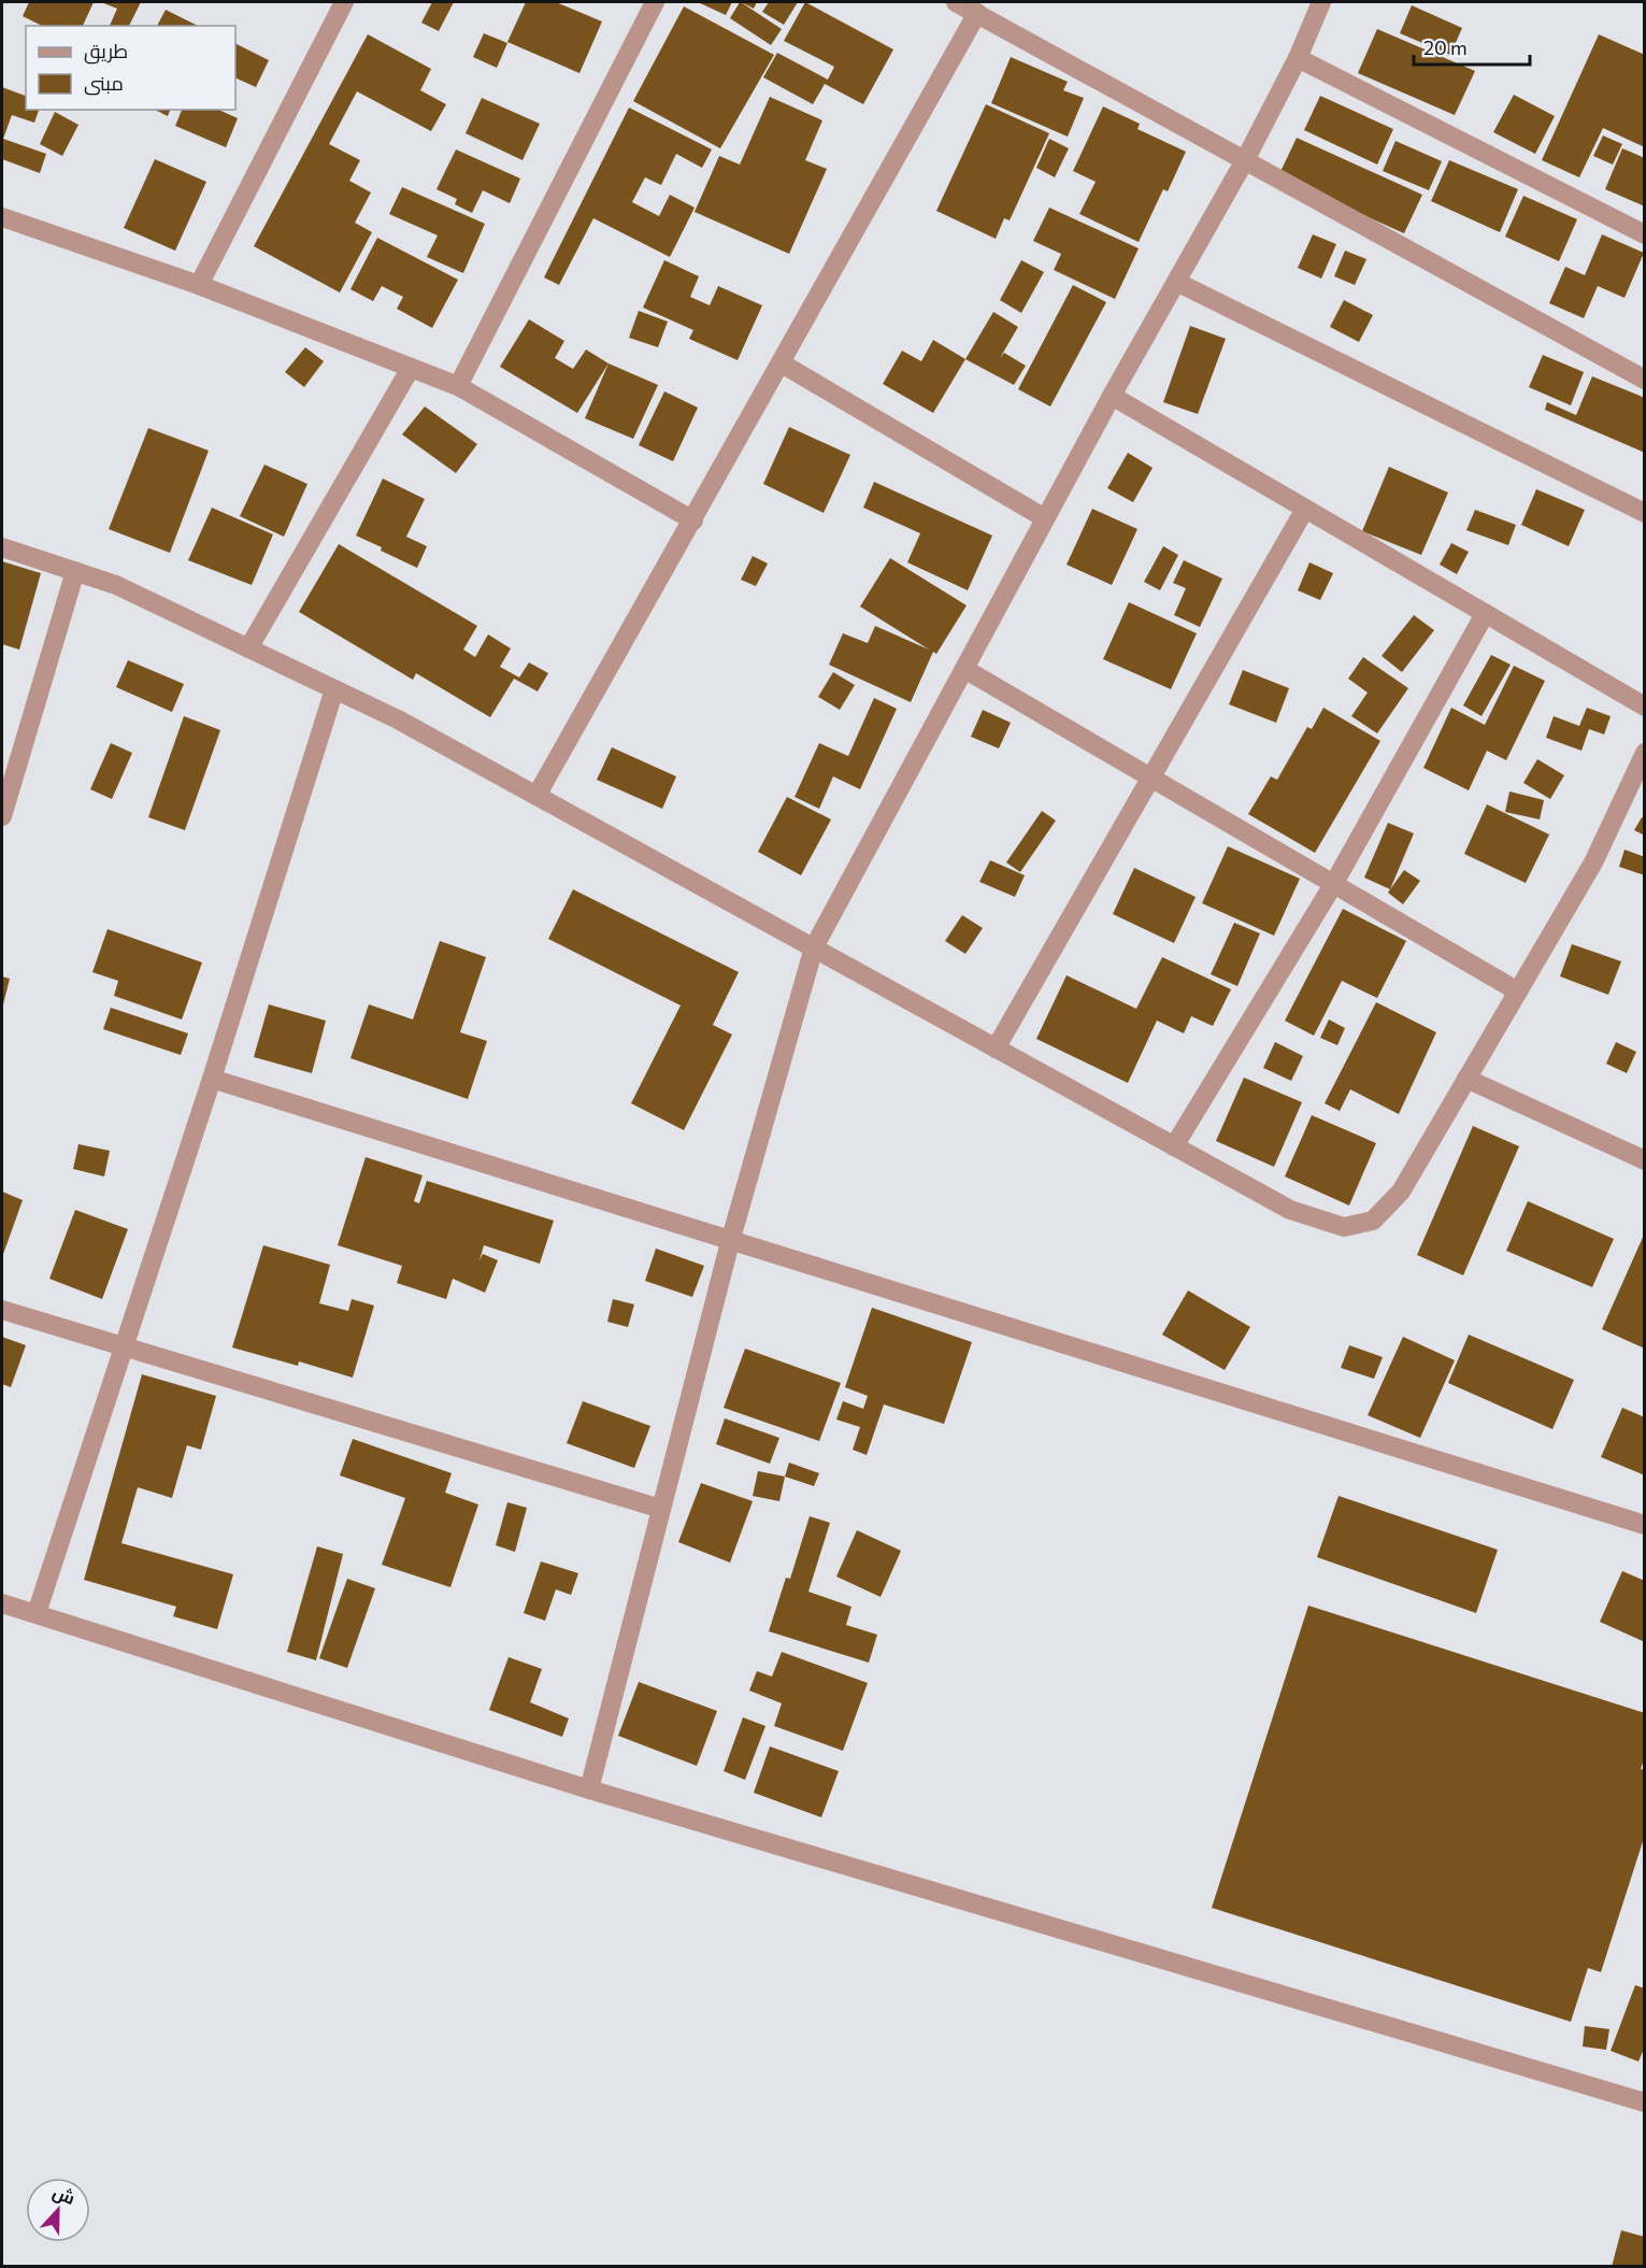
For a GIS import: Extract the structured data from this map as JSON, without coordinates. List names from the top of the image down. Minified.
{"legend":["طريق","مبنى"],"scale_bar":"20 m","north":"top"}
